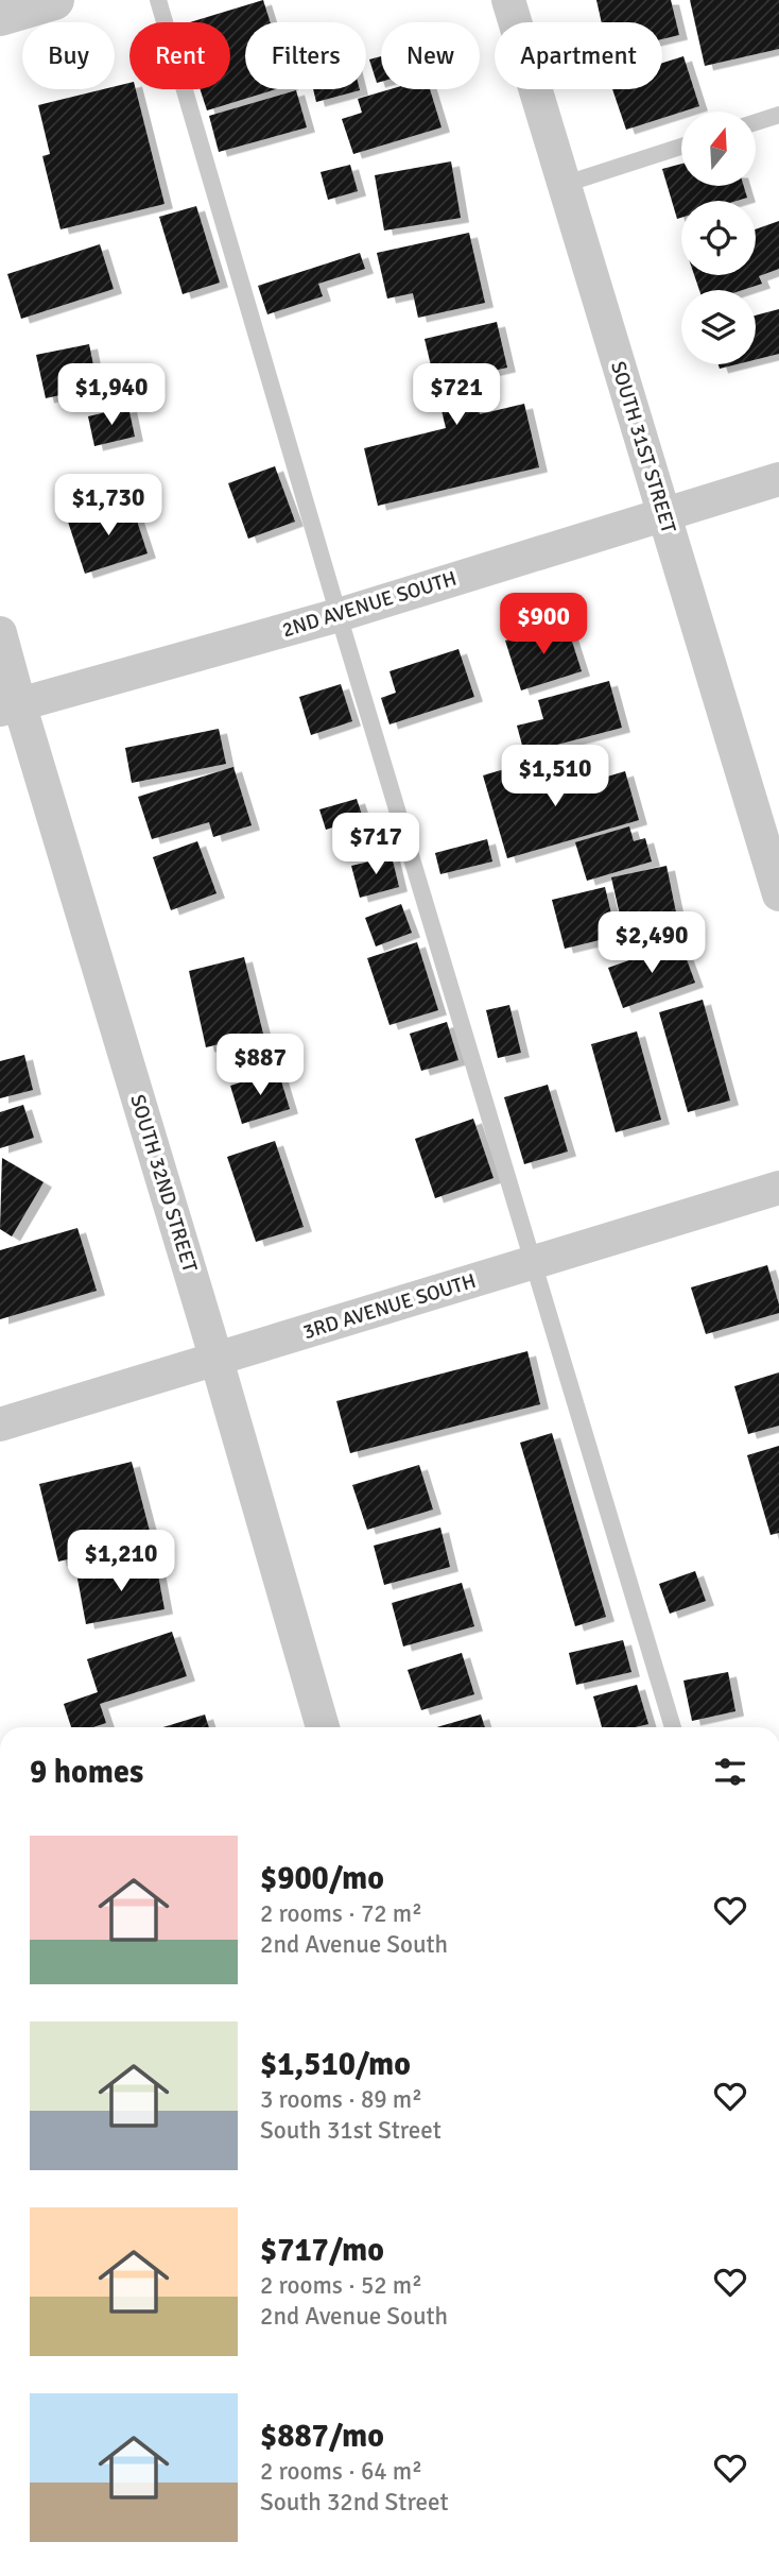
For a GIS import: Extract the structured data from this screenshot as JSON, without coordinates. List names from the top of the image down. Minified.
{"streets":{"street":["SOUTH 31ST STREET","2ND AVENUE SOUTH","SOUTH 32ND STREET","3RD AVENUE SOUTH"]},"crossings":[["SOUTH 31ST STREET","2ND AVENUE SOUTH"],["2ND AVENUE SOUTH","SOUTH 32ND STREET"],["SOUTH 32ND STREET","3RD AVENUE SOUTH"]],"north":"top","page":{"chip":["Buy","Rent","Filters","New","Apartment"],"price":["$1,940","$721","$1,730","$900","$1,510","$717","$2,490","$887","$1,210"],"heading":"9 homes","list":[{"name":"$900/mo","note":"2 rooms · 72 m² · 2nd Avenue South"},{"name":"$1,510/mo","note":"3 rooms · 89 m² · South 31st Street"},{"name":"$717/mo","note":"2 rooms · 52 m² · 2nd Avenue South"},{"name":"$887/mo","note":"2 rooms · 64 m² · South 32nd Street"}]}}
